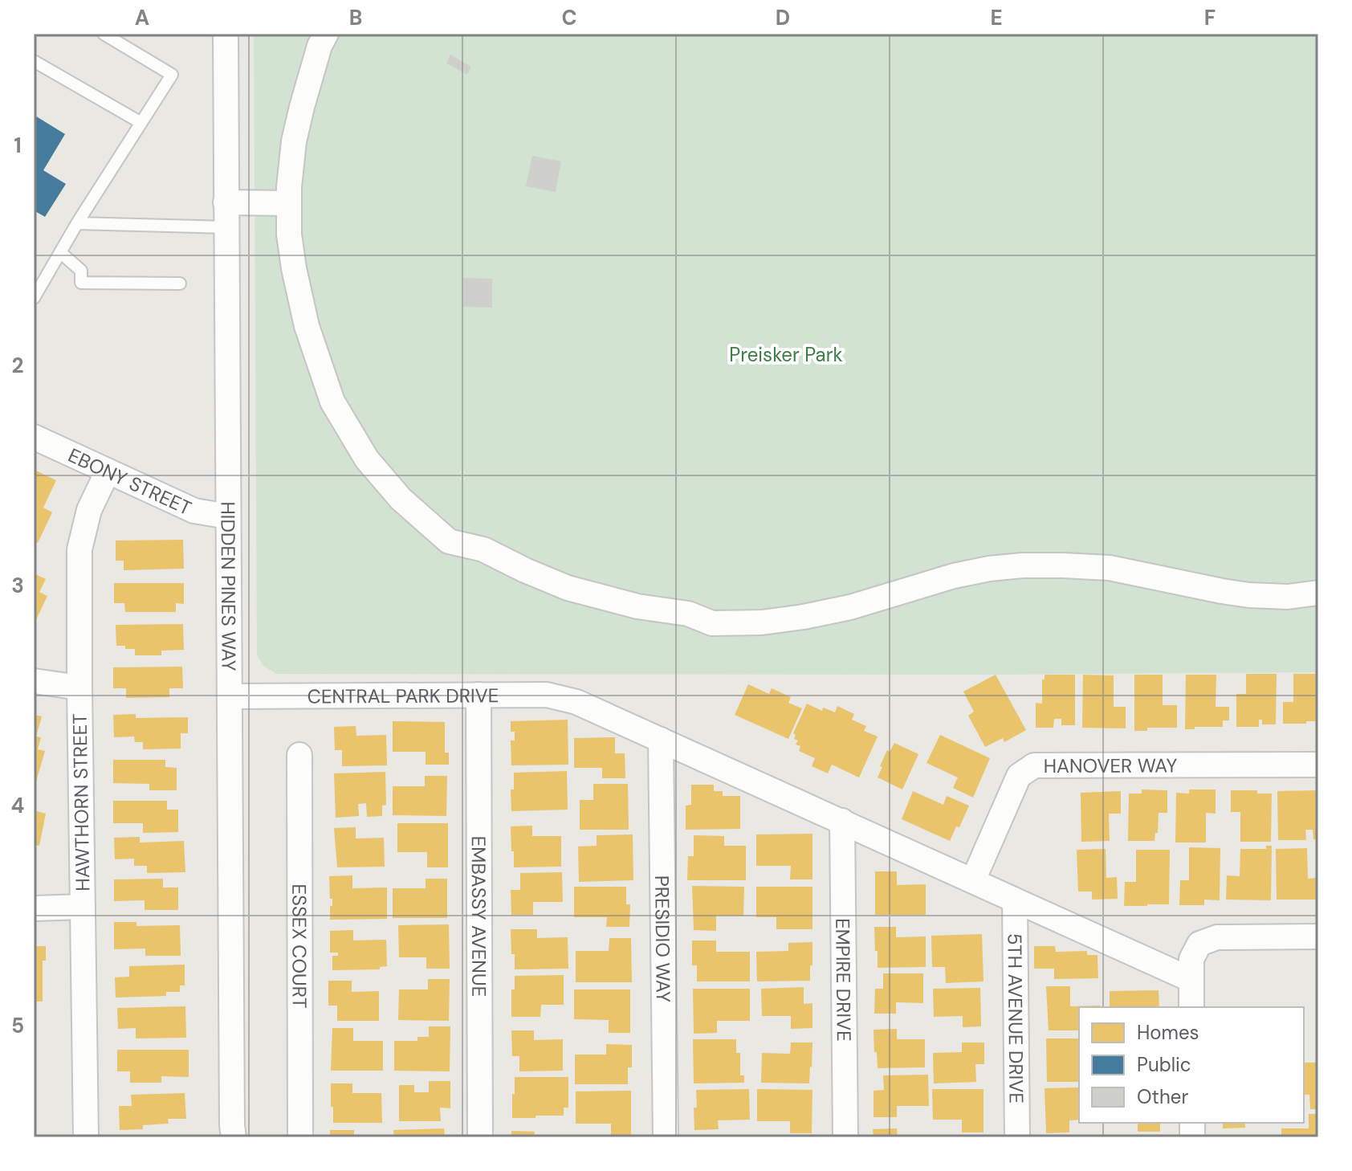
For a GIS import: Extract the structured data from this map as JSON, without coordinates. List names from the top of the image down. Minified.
{"streets":{"street":["EBONY STREET","HIDDEN PINES WAY","CENTRAL PARK DRIVE","HANOVER WAY","HAWTHORN STREET","EMBASSY AVENUE","PRESIDIO WAY","ESSEX COURT","EMPIRE DRIVE","5TH AVENUE DRIVE"]},"crossings":[["EBONY STREET","HIDDEN PINES WAY"],["EBONY STREET","HAWTHORN STREET"],["HIDDEN PINES WAY","CENTRAL PARK DRIVE"],["CENTRAL PARK DRIVE","HANOVER WAY"],["CENTRAL PARK DRIVE","EMBASSY AVENUE"],["CENTRAL PARK DRIVE","PRESIDIO WAY"],["CENTRAL PARK DRIVE","EMPIRE DRIVE"],["CENTRAL PARK DRIVE","5TH AVENUE DRIVE"]],"parks":["Preisker Park"],"legend":["Homes","Public","Other"],"grid":{"columns":["A","B","C","D","E","F"],"rows":["1","2","3","4","5"]}}
